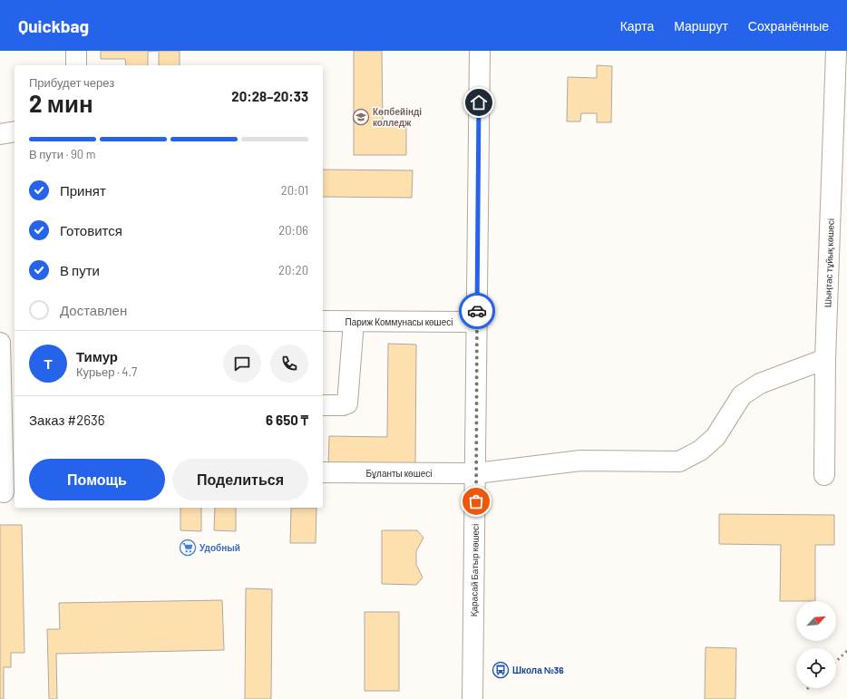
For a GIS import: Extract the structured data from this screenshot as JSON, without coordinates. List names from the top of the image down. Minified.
{"streets":{"street":["Шыңтас тұйық көшесі","Париж Коммунасы көшесі","Бұланты көшесі","Қарасай Батыр көшесі"]},"crossings":[["Шыңтас тұйық көшесі","Бұланты көшесі"],["Париж Коммунасы көшесі","Қарасай Батыр көшесі"],["Бұланты көшесі","Қарасай Батыр көшесі"]],"places":{"school or university":["Көпбейінді колледж"],"supermarket":["Удобный"],"bus stop":["Школа №36"]},"north":"top right","page":{"header":"Quickbag","nav":["Карта","Маршрут","Сохранённые"],"heading":["2 мин","Прибудет через","20:28–20:33"],"panel":["Тимур","Курьер · 4.7","Заказ #2636","6 650 ₸"],"bar":"В пути · 90 m","list":[["Принят","20:01"],["Готовится","20:06"],["В пути","20:20"],"Доставлен"],"round":"Т","buttons":["Помощь","Поделиться"]}}
